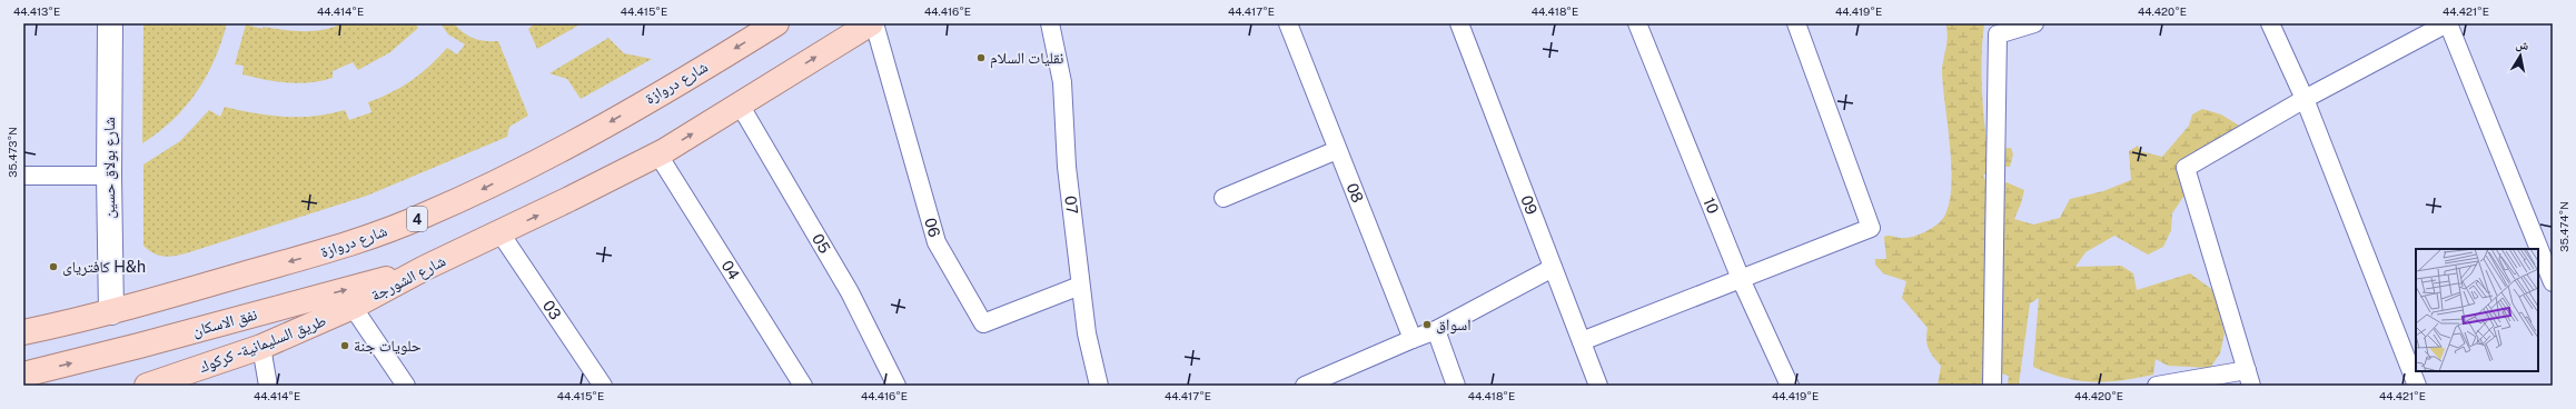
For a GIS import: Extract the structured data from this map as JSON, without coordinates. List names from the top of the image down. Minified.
{"streets":{"main road":["شارع دروازة","4","شارع الشورجة","نفق الاسكان","طريق السليمانية - كركوك"],"street":["شارع بولاق حسين","08","07","09","10","06","05","04","03"]},"crossings":[["شارع دروازة","شارع بولاق حسين"],["07","06"],["شارع الشورجة","03"],["شارع الشورجة","نفق الاسكان"],["شارع الشورجة","طريق السليمانية - كركوك"]],"one_way":["نفق الاسكان"],"places":["نقليات السلام","کافتریای H&h","اسواق","حلویات جنة"],"north":"top","coordinates":["44.413°E","44.414°E","44.415°E","44.416°E","44.417°E","44.418°E","44.419°E","44.420°E","44.421°E","35.473°N","35.474°N"]}
